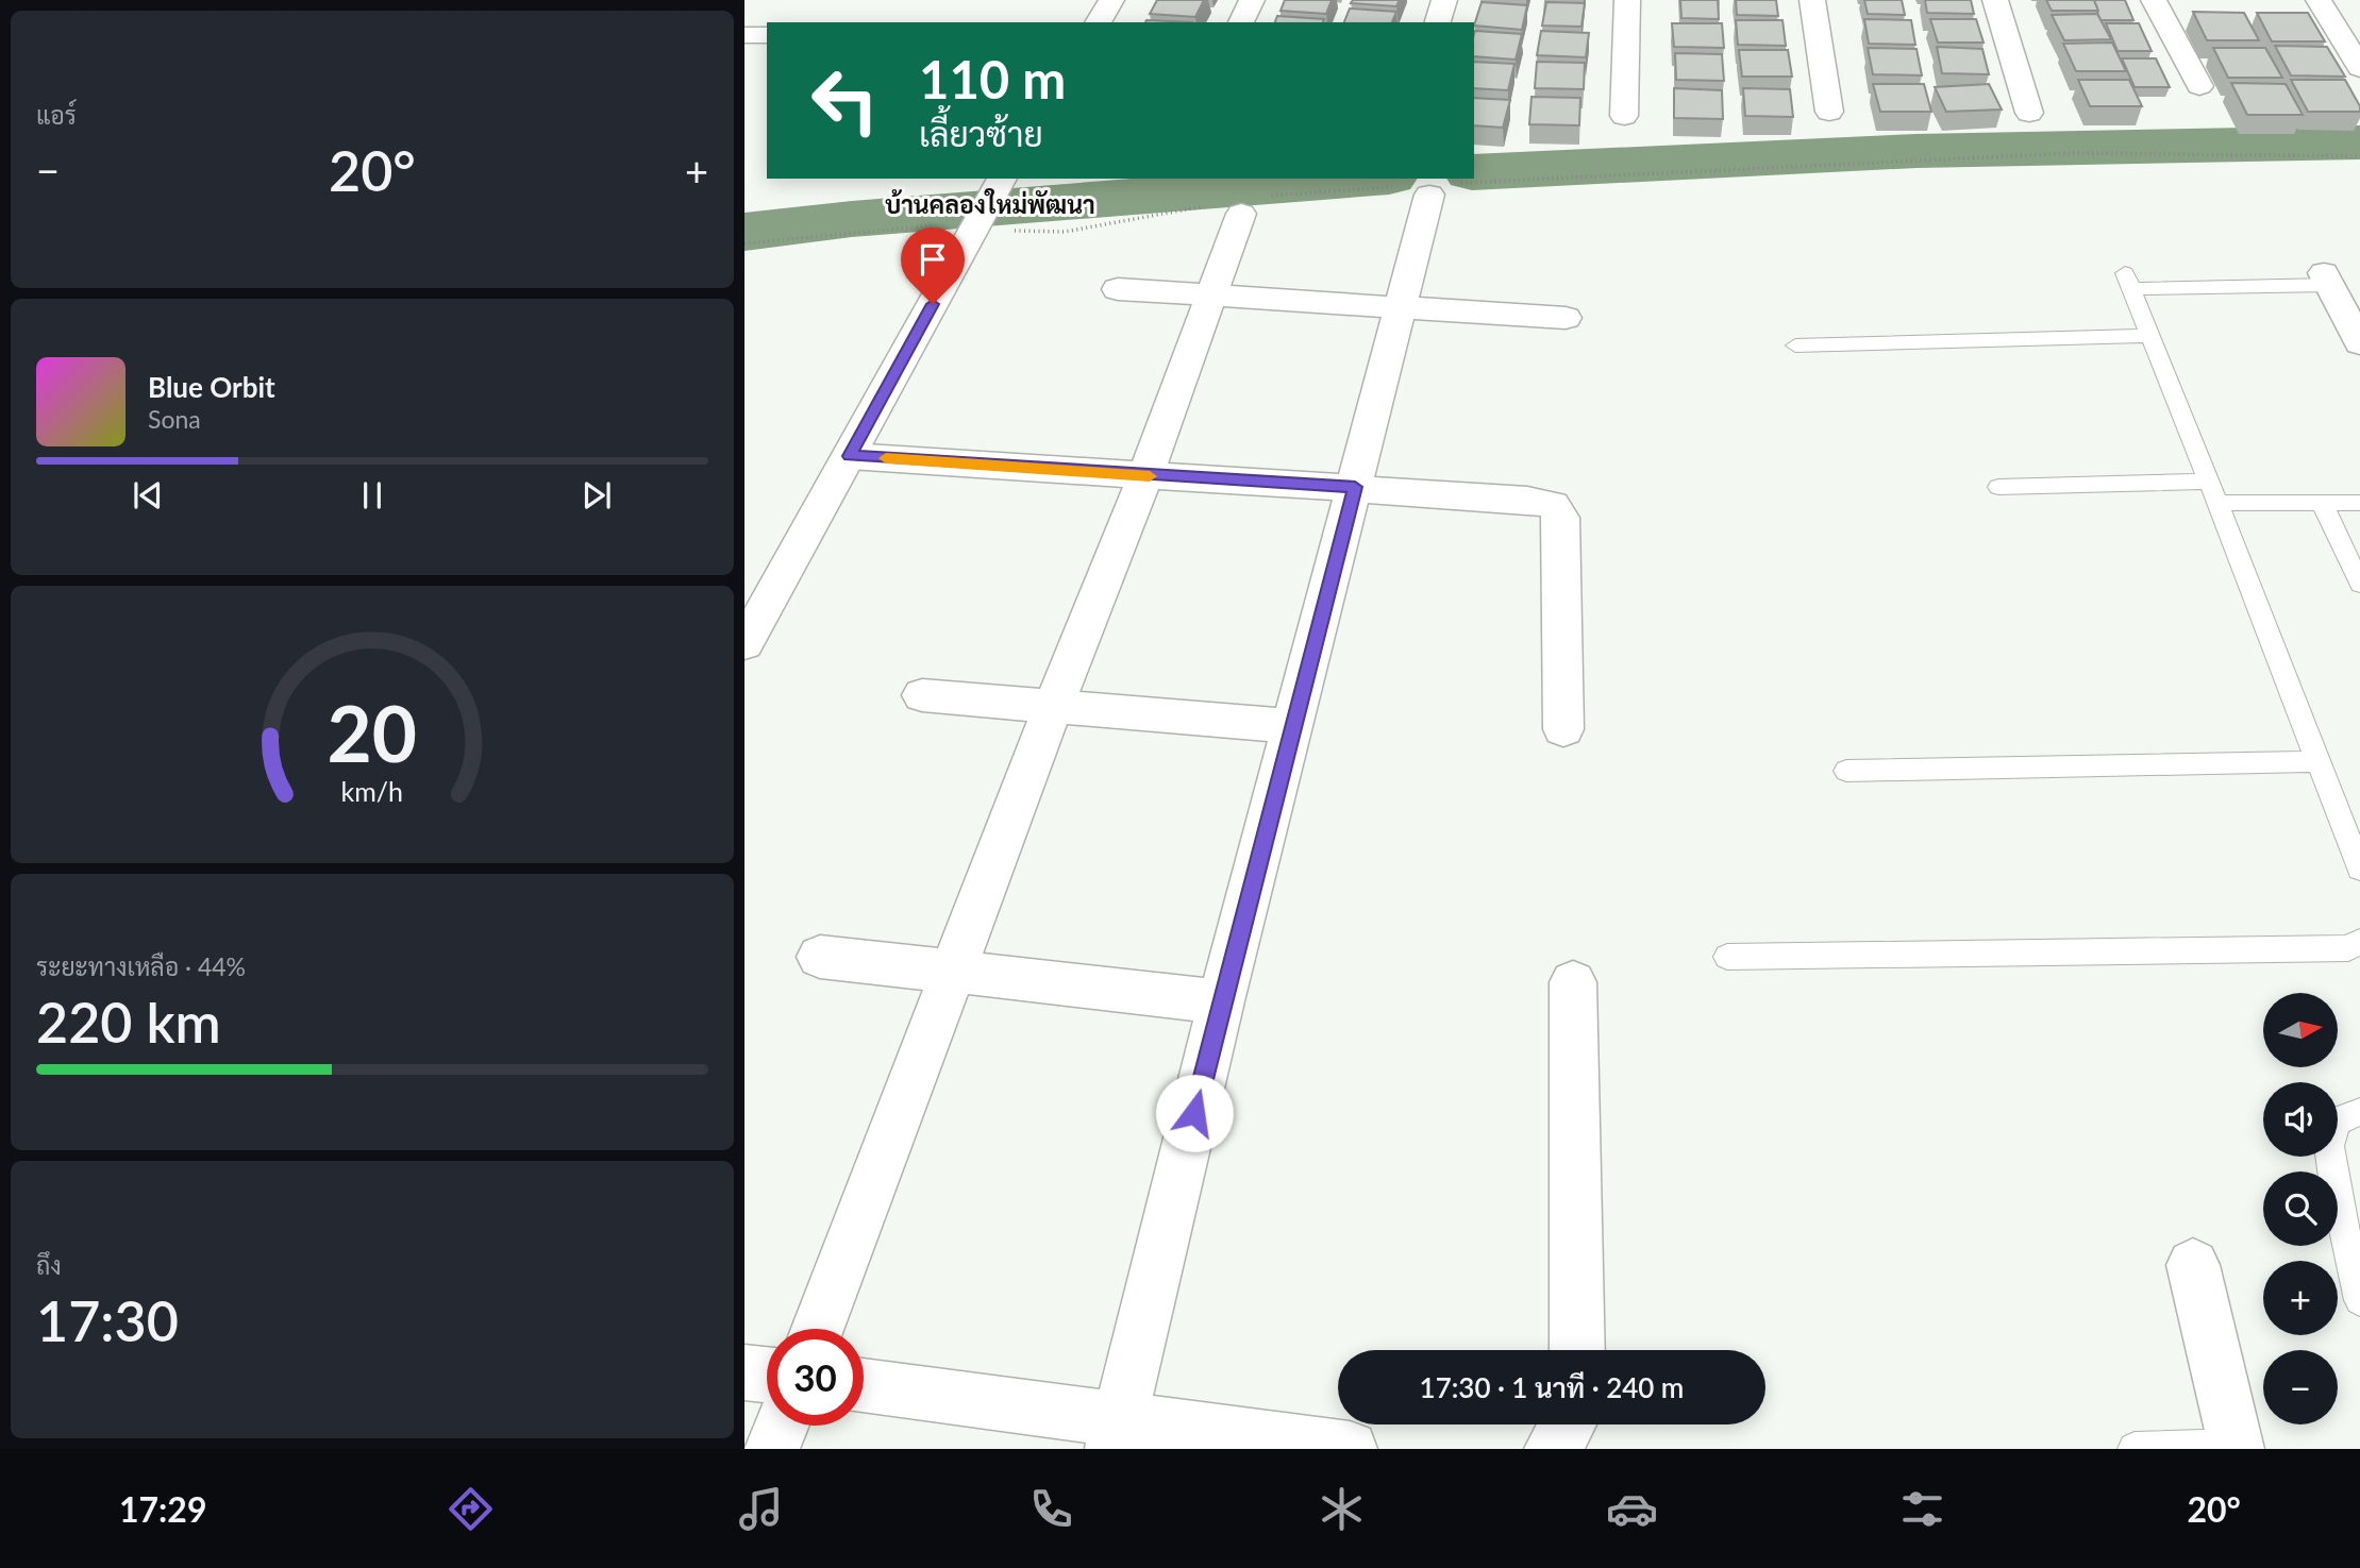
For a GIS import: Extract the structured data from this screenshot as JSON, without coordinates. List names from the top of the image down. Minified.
{"districts":["บ้านคลองใหม่พัฒนา"],"north":"right","page":{"tile":["แอร์",["ระยะทางเหลือ · 44%","220 km"],["ถึง","17:30"]],"turn":["110 m","เลี้ยวซ้าย"],"heat":["−","20°","+"],"song":["Blue Orbit","Sona"],"map_buttons":["+","−"],"limit":"30","trip":"17:30 · 1 นาที · 240 m","tabs":["17:29","20°"],"gauge":["20","km/h"]}}
